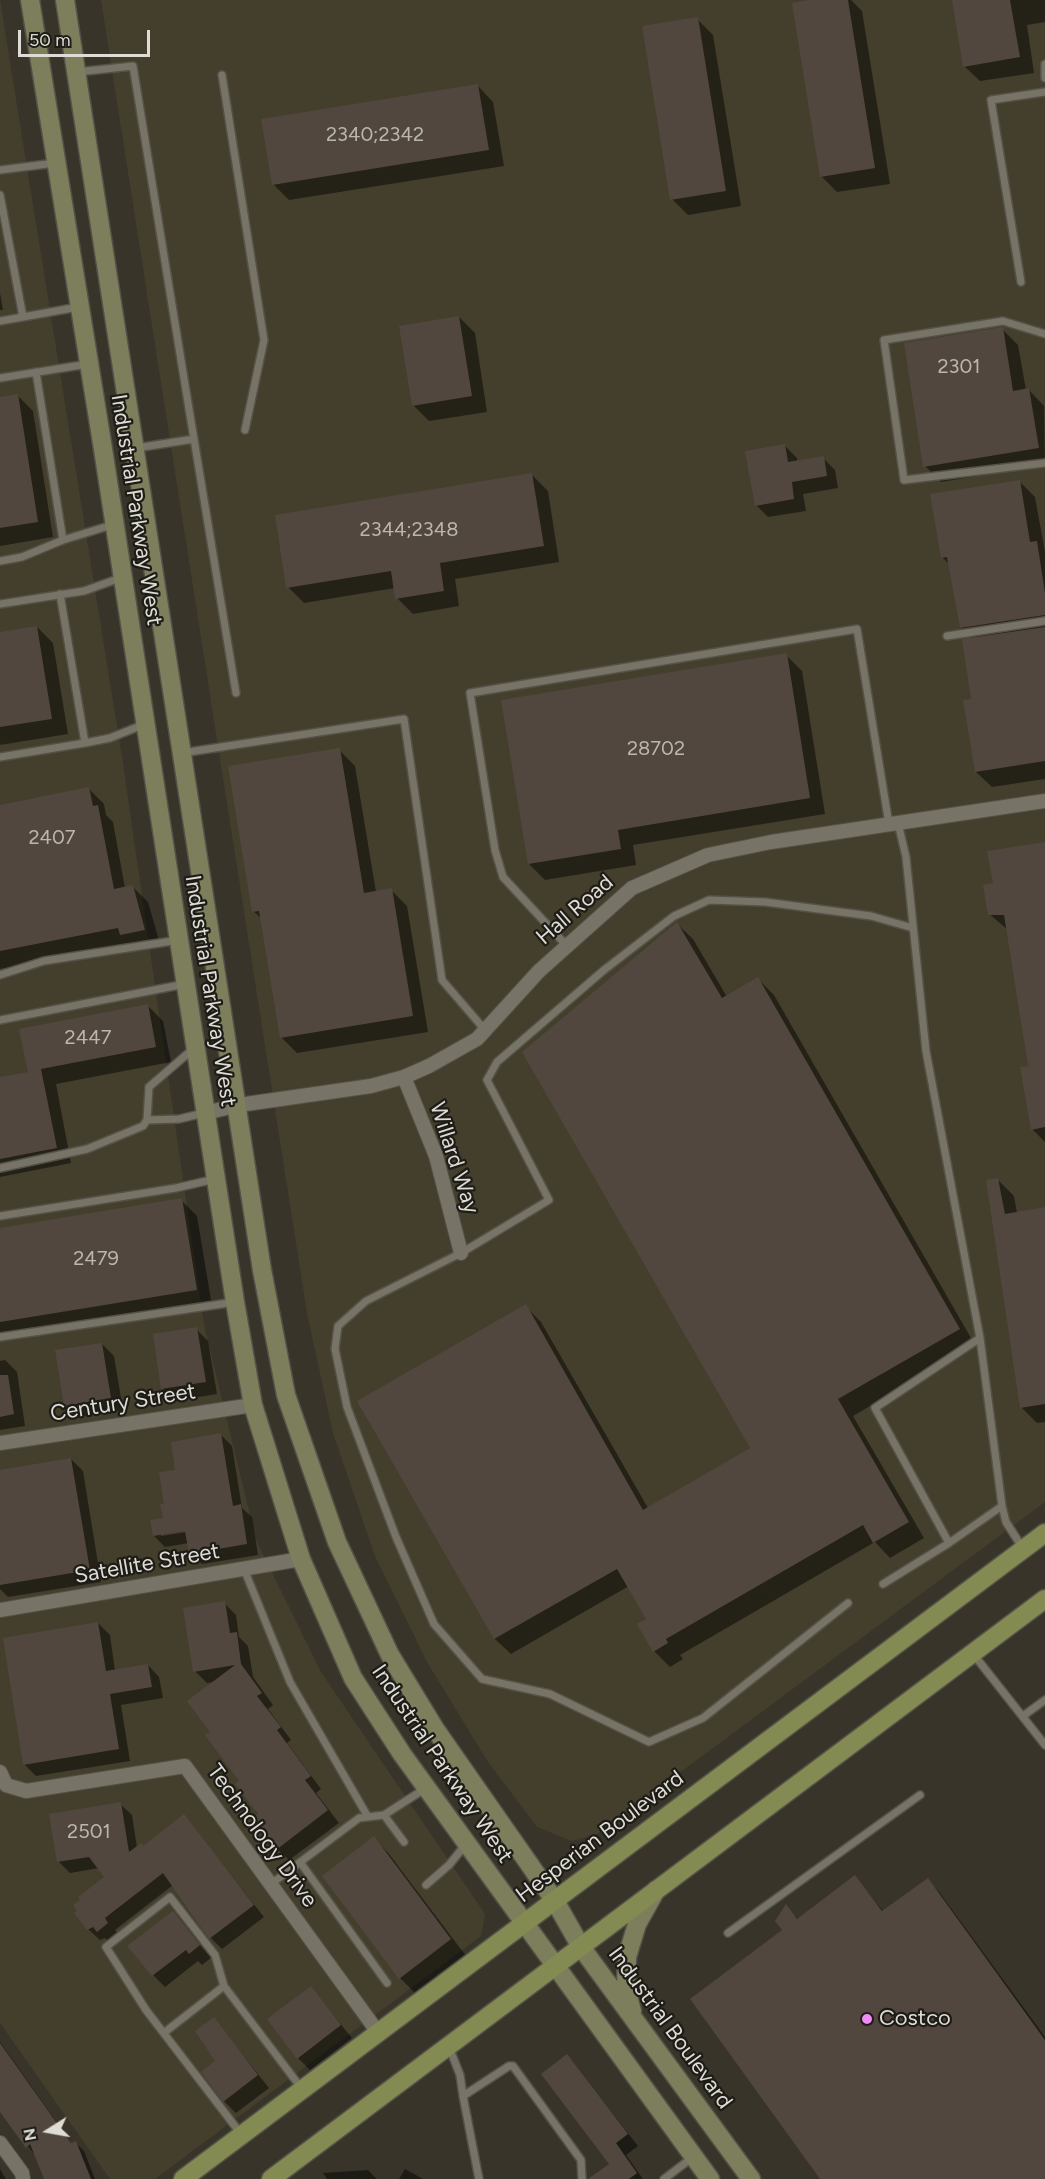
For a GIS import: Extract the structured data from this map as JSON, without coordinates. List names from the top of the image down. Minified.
{"streets":{"main road":["Industrial Parkway West","Hesperian Boulevard","Industrial Boulevard"],"street":["Hall Road","Willard Way","Century Street","Satellite Street","Technology Drive"]},"crossings":[["Industrial Parkway West","Hall Road"],["Industrial Parkway West","Century Street"],["Industrial Parkway West","Satellite Street"],["Industrial Parkway West","Hesperian Boulevard"],["Industrial Parkway West","Industrial Boulevard"],["Hall Road","Willard Way"],["Technology Drive","Hesperian Boulevard"],["Hesperian Boulevard","Industrial Boulevard"]],"places":["Costco"],"house_numbers":["2340;2342","2301","2344;2348","28702","2407","2447","2479","2501"],"scale_bar":"50 m","north":"left"}
